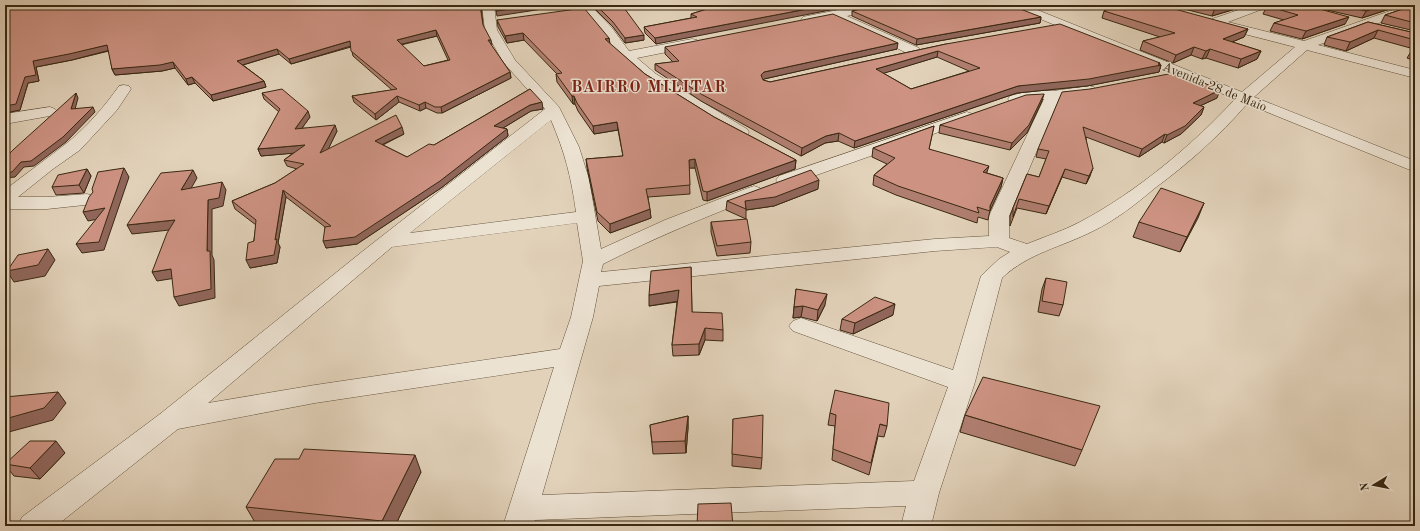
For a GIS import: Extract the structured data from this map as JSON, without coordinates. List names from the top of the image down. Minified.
{"streets":{"street":["Avenida 28 de Maio"]},"districts":["BAIRRO MILITAR"],"north":"left"}
